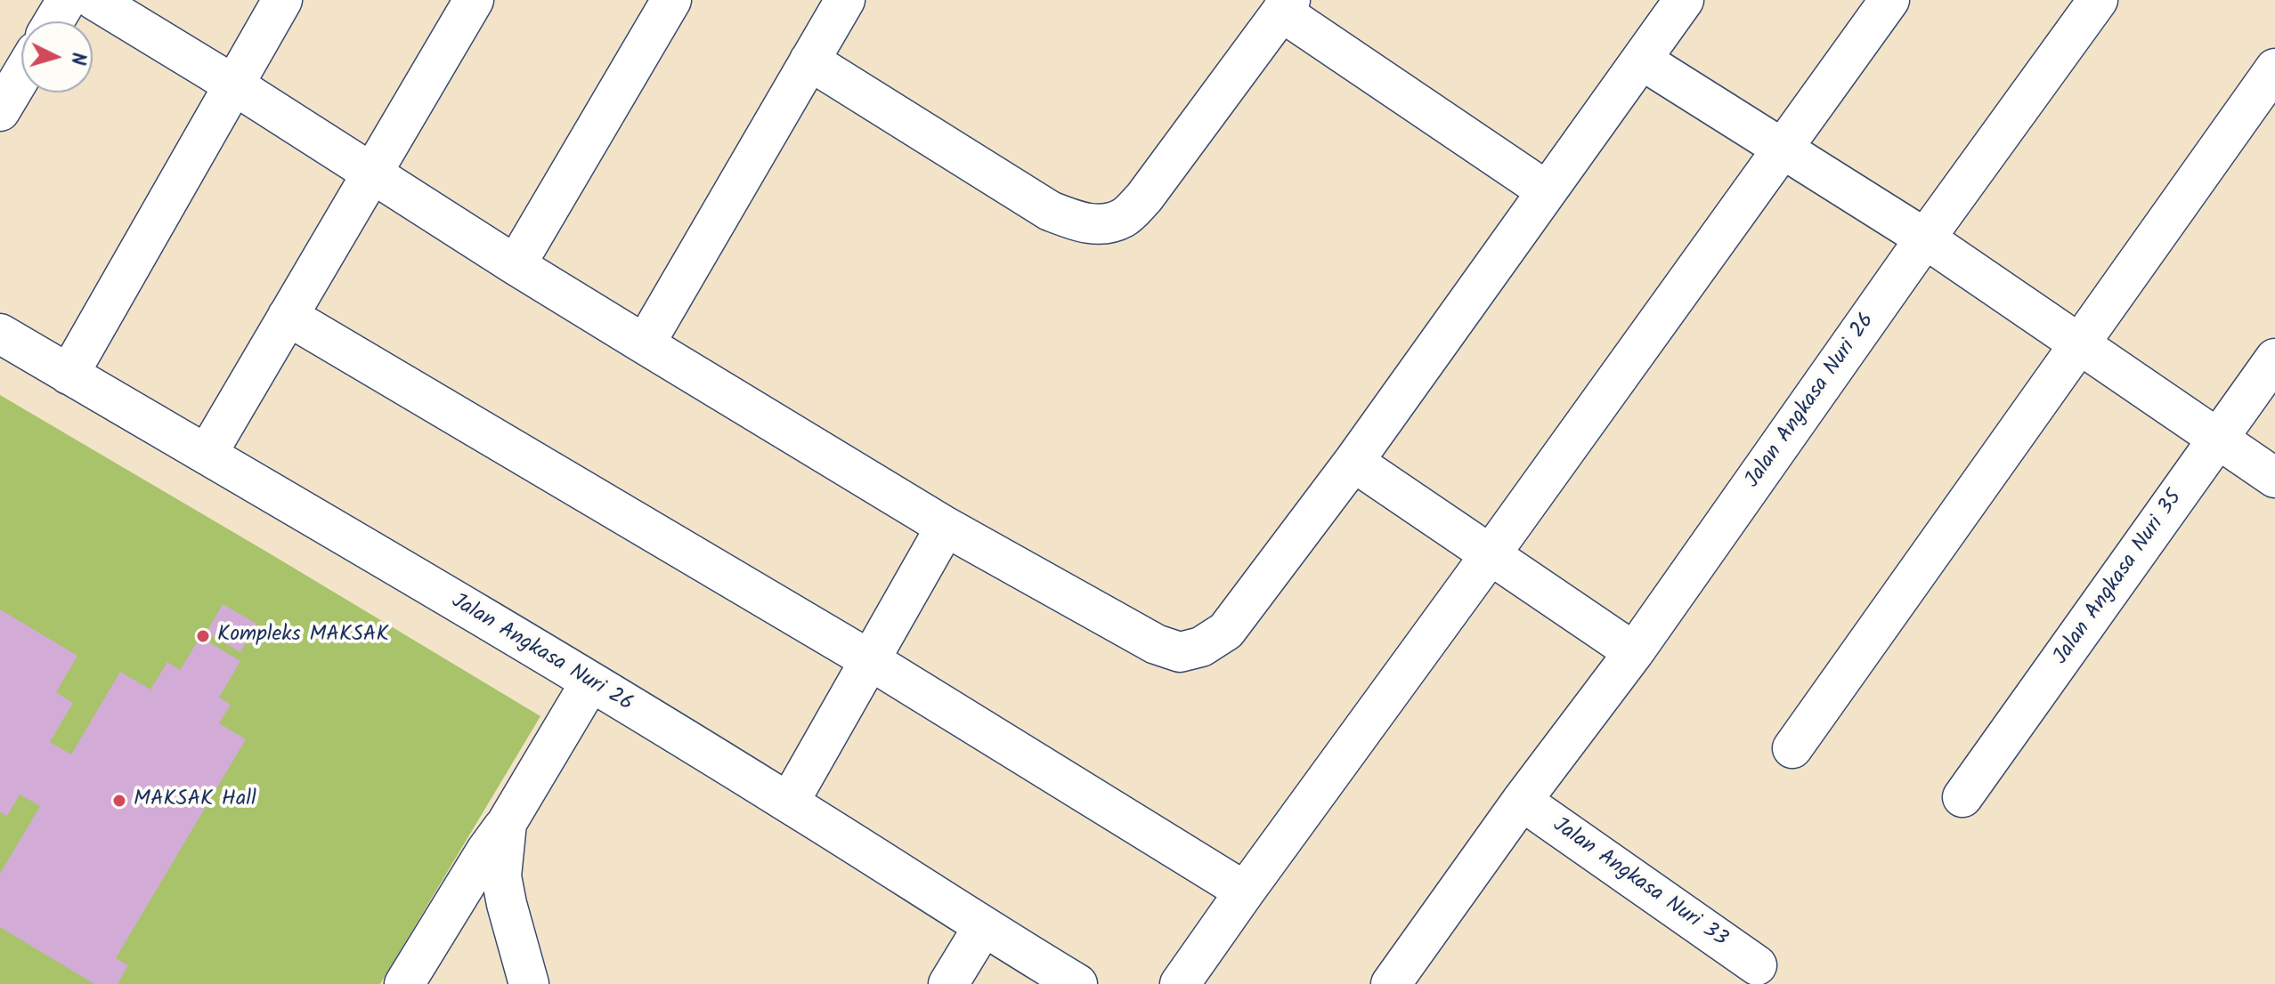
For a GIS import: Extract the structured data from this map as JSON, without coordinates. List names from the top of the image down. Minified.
{"streets":{"street":["Jalan Angkasa Nuri 26","Jalan Angkasa Nuri 35","Jalan Angkasa Nuri 33"]},"crossings":[["Jalan Angkasa Nuri 26","Jalan Angkasa Nuri 33"]],"places":["Kompleks MAKSAK","MAKSAK Hall"],"north":"right"}
